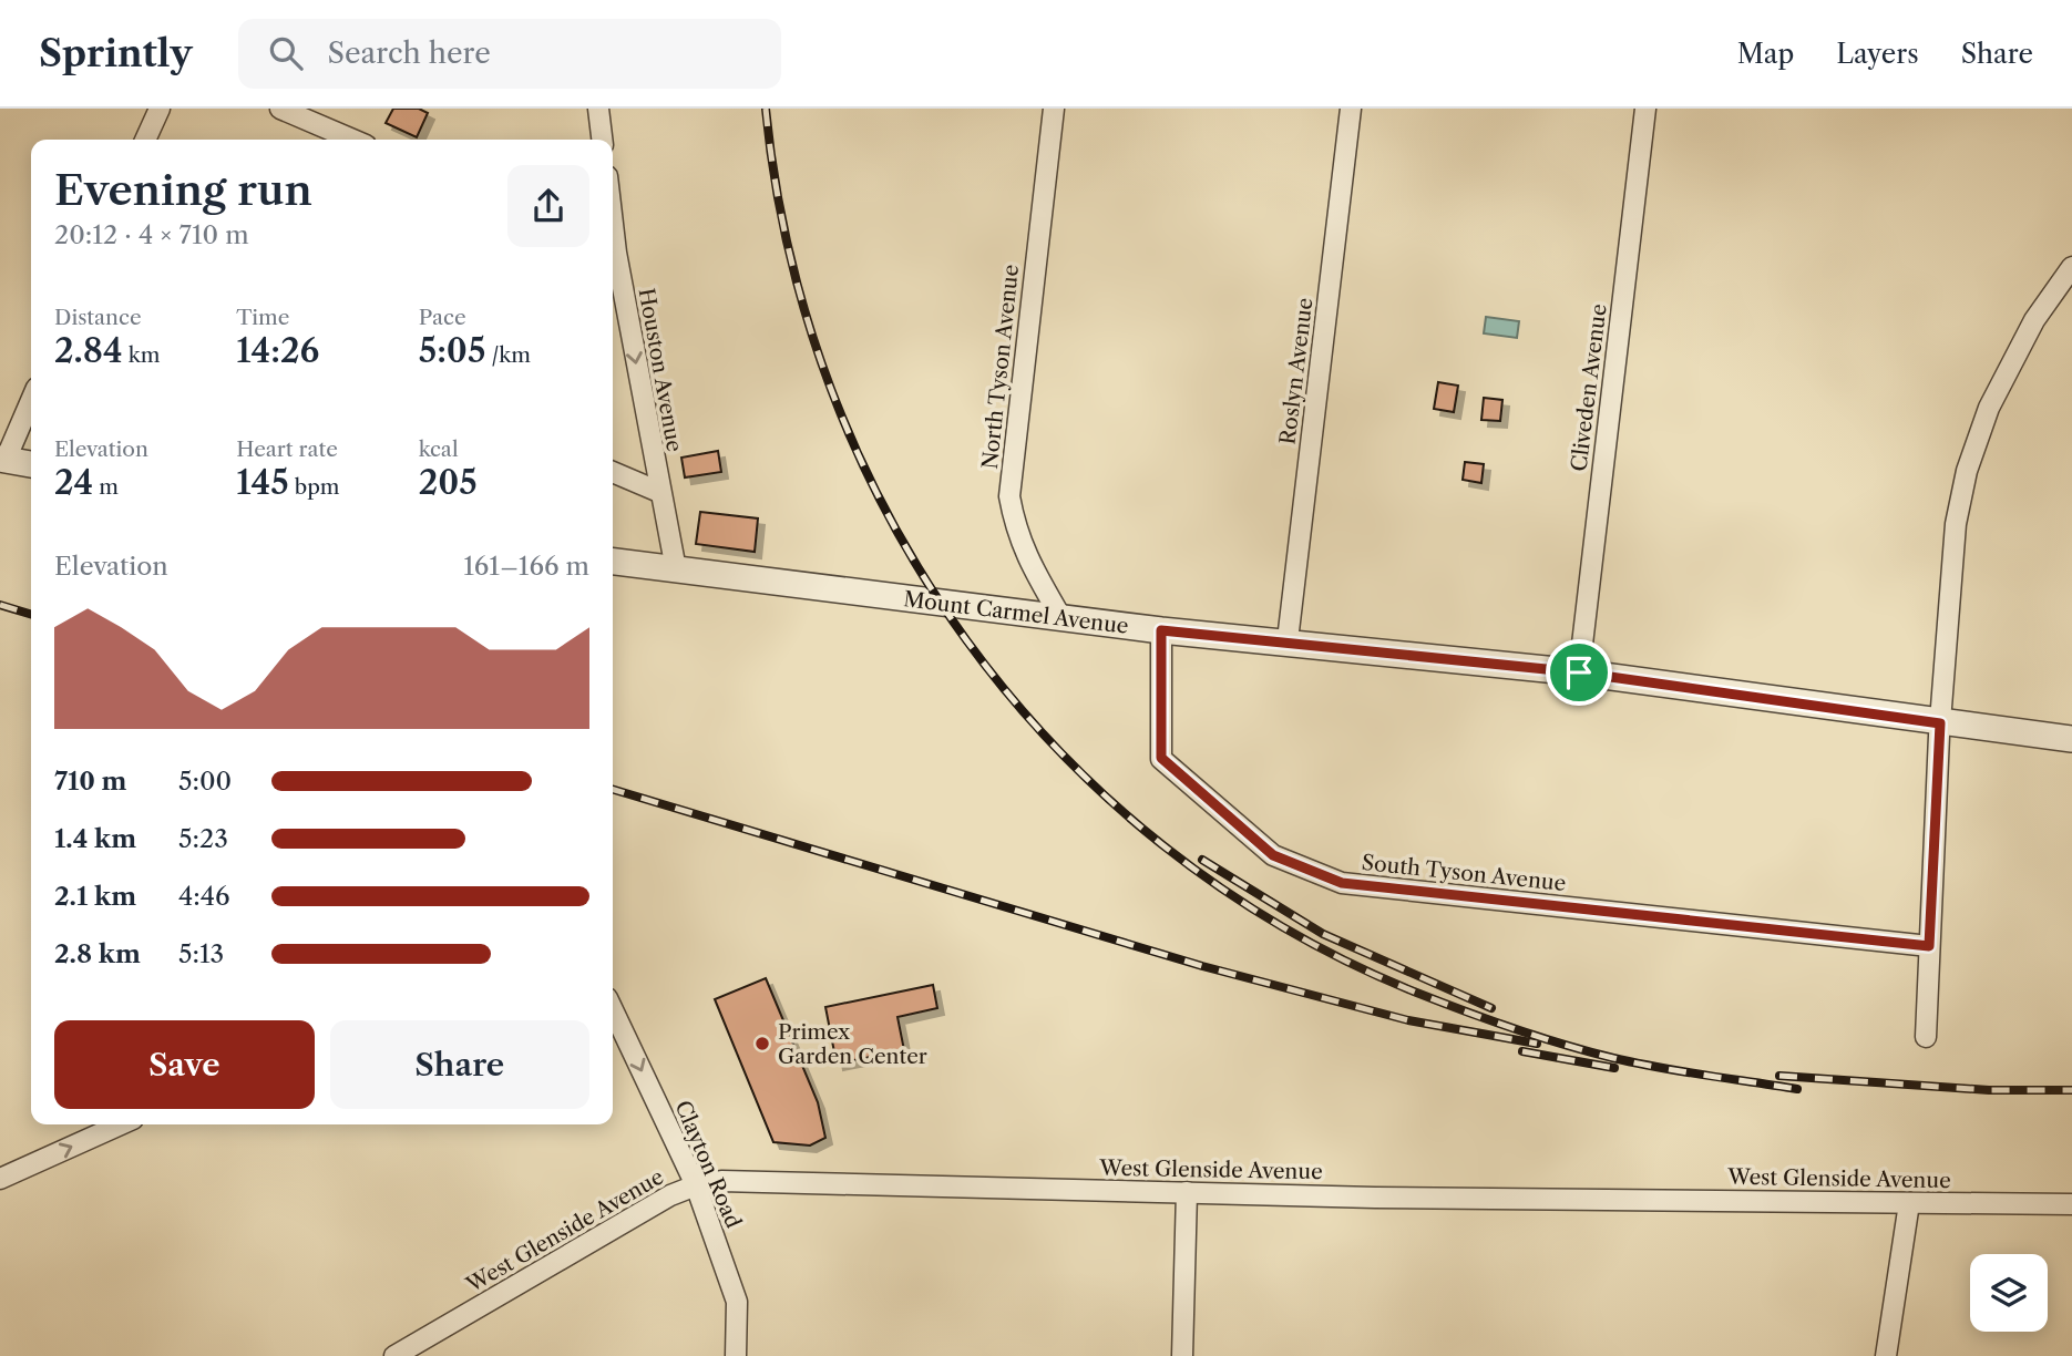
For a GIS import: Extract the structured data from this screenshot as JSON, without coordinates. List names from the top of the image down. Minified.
{"streets":{"street":["North Tyson Avenue","Houston Avenue","Roslyn Avenue","Cliveden Avenue","Mount Carmel Avenue","South Tyson Avenue","Clayton Road","West Glenside Avenue"]},"crossings":[["North Tyson Avenue","Mount Carmel Avenue"],["Houston Avenue","Mount Carmel Avenue"],["Roslyn Avenue","Mount Carmel Avenue"],["Cliveden Avenue","Mount Carmel Avenue"],["Mount Carmel Avenue","South Tyson Avenue"],["Clayton Road","West Glenside Avenue"]],"one_way":["Houston Avenue","Clayton Road"],"places":["Primex Garden Center"],"page":{"header":"Sprintly","search":"Search here","nav":["Map","Layers","Share"],"heading":["Evening run","20:12 · 4 × 710 m"],"stats":[["Distance","2.84 km"],["Time","14:26"],["Pace","5:05 /km"],["Elevation","24 m"],["Heart rate","145 bpm"],["kcal","205"]],"chart":["Elevation","161–166 m"],"list":[{"name":"710 m","note":"5:00"},{"name":"1.4 km","note":"5:23"},{"name":"2.1 km","note":"4:46"},{"name":"2.8 km","note":"5:13"}],"buttons":["Save","Share"]}}
